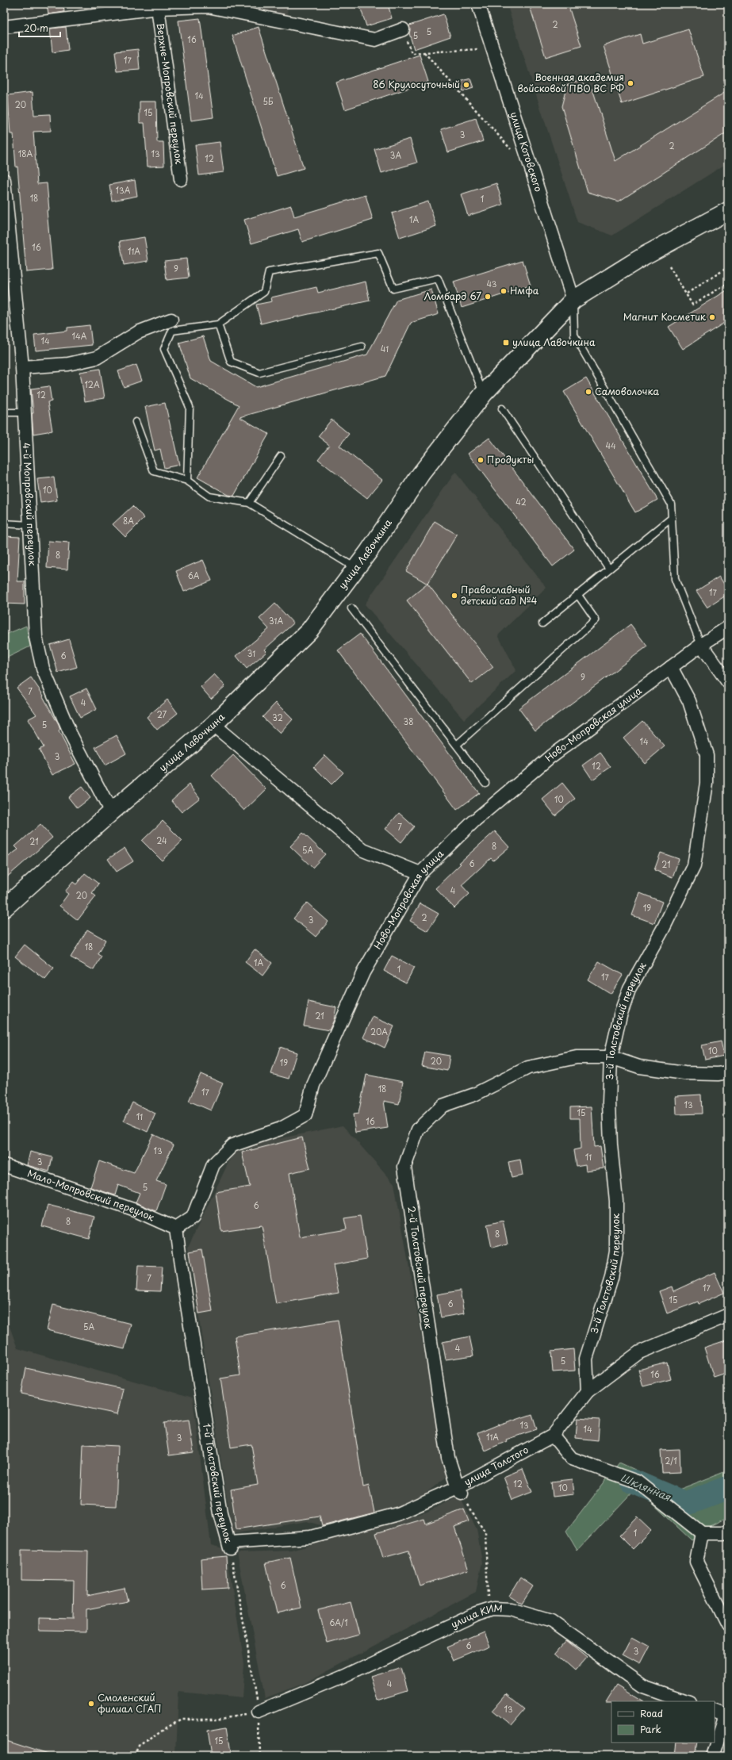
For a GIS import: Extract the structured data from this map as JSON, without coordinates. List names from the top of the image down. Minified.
{"streets":{"main road":["улица Лавочкина"],"street":["Верхне-Мопровский переулок","улица Котовского","4-й Мопровский переулок","Ново-Мопровская улица","3-й Толстовский переулок","Мало-Мопровский переулок","2-й Толстовский переулок","улица Толстого","1-й Толстовский переулок","улица КИМ"]},"crossings":[["улица Котовского","улица Лавочкина"],["4-й Мопровский переулок","улица Лавочкина"],["Ново-Мопровская улица","3-й Толстовский переулок"],["Ново-Мопровская улица","Мало-Мопровский переулок"],["Ново-Мопровская улица","1-й Толстовский переулок"],["3-й Толстовский переулок","2-й Толстовский переулок"],["3-й Толстовский переулок","улица Толстого"],["Мало-Мопровский переулок","1-й Толстовский переулок"],["2-й Толстовский переулок","улица Толстого"],["улица Толстого","1-й Толстовский переулок"],["1-й Толстовский переулок","улица КИМ"]],"water":["Шклянная"],"places":{"other":["Военная академия войсковой ПВО ВС РФ","86 Крулосуточный","Нмфа","Ломбард 67","Магнит Косметик","Самоволочка","Продукты","Православный детский сад №4","Смоленский филиал СГАП"],"transit":["улица Лавочкина"]},"house_numbers":["2","5","5","16","17","14","5Б","20","15","3","2","18А","13","3А","12","13А","18","1","1А","16","11А","9","43","14А","14","41","12А","12","44","10","42","8А","8","6А","17","31А","31","6","9","7","4","27","32","38","5","14","3","12","10","7","24","21","8","5А","6","21","4","20","19","2","3","18","1А","1","17","21","20А","10","20","19","18","17","13","15","11","16","13","11","3","5","6","8","8","7","17","15","6","5А","4","5","16","13","14","11А","3","2/1","12","10","1","6","6А/1","6","3","4","13","15"],"legend":["Road","Park"],"scale_bar":"20 m"}
